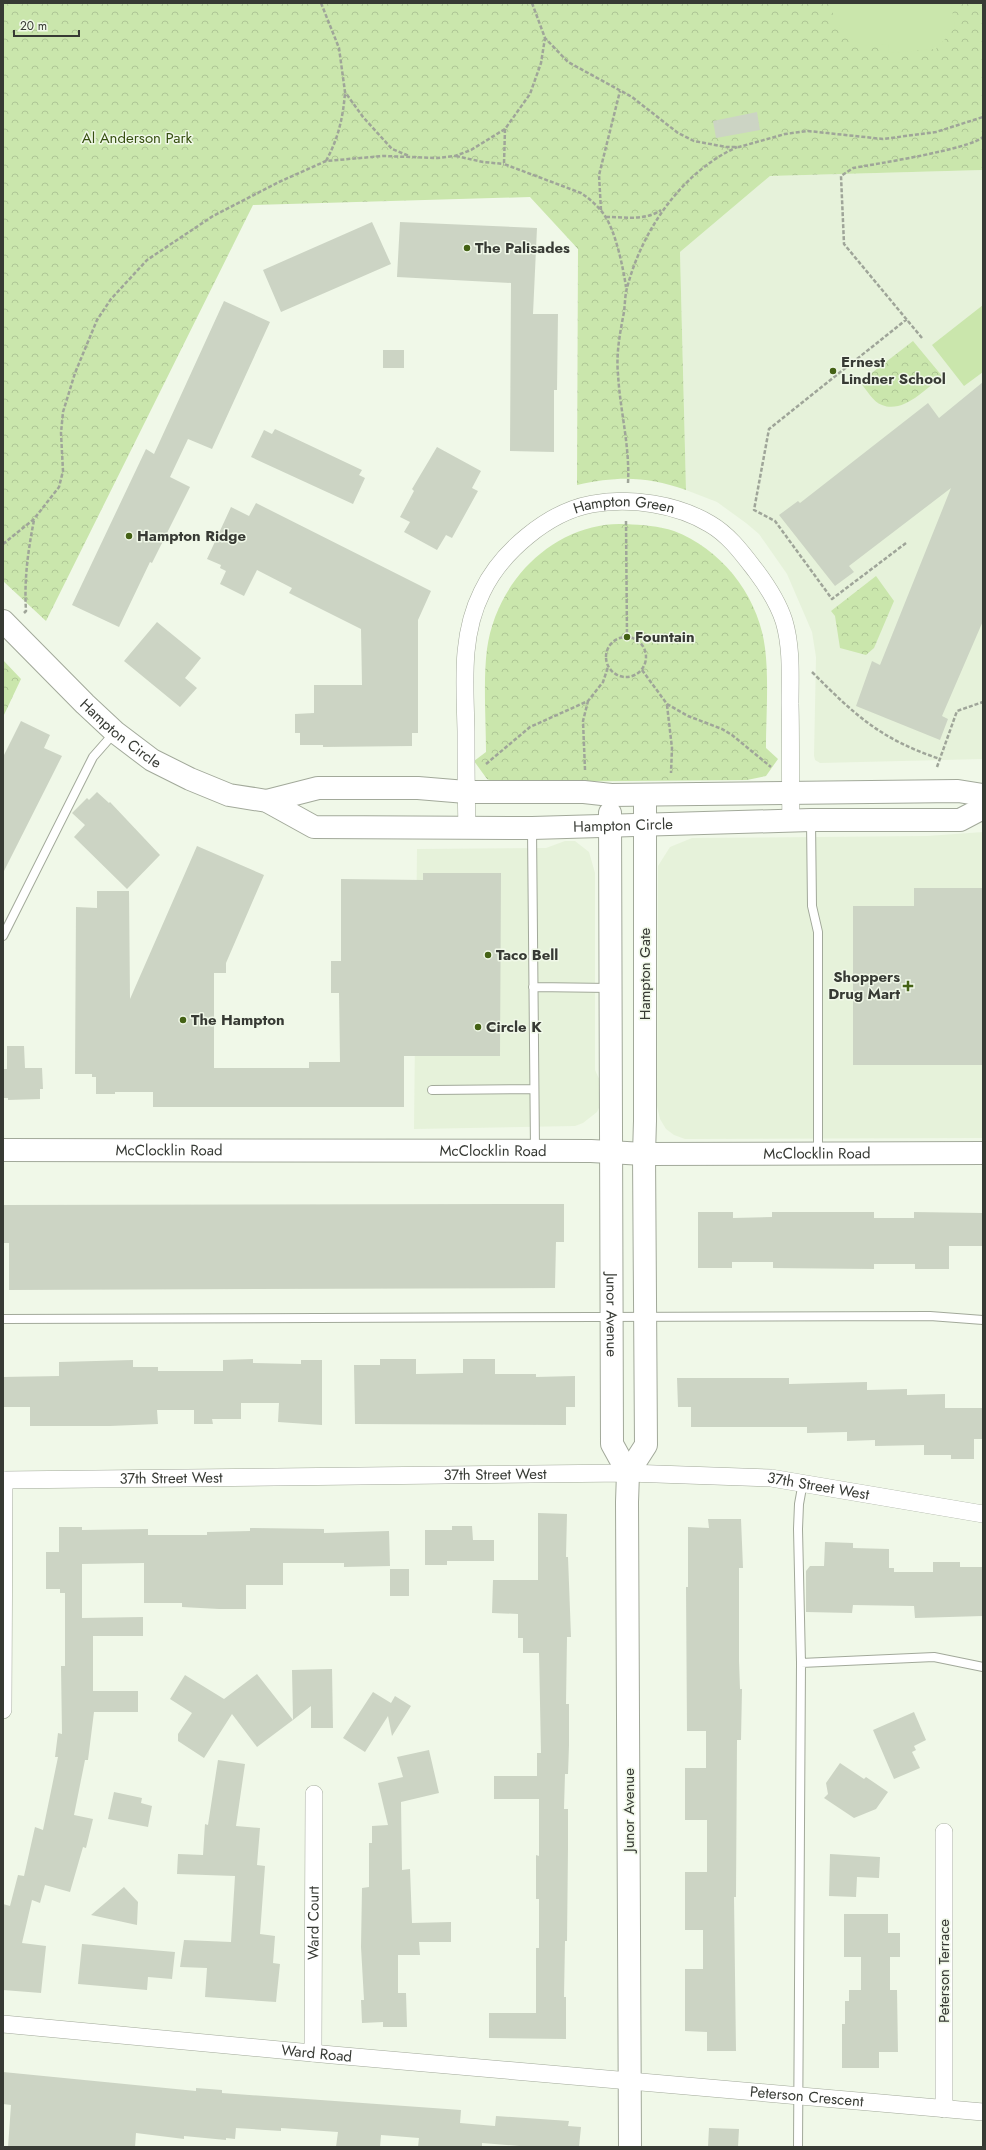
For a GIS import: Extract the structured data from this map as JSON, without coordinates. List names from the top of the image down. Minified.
{"streets":{"street":["Hampton Green","Hampton Circle","Hampton Gate","McClocklin Road","Junor Avenue","37th Street West","Ward Court","Peterson Terrace","Ward Road","Peterson Crescent"]},"crossings":[["Hampton Green","Hampton Circle"],["Hampton Circle","Hampton Gate"],["Hampton Gate","McClocklin Road"],["McClocklin Road","Junor Avenue"],["Junor Avenue","37th Street West"],["Junor Avenue","Ward Road"],["Junor Avenue","Peterson Crescent"],["Ward Court","Ward Road"],["Peterson Terrace","Peterson Crescent"],["Ward Road","Peterson Crescent"]],"parks":["Al Anderson Park"],"places":{"other":["The Palisades","Ernest Lindner School","Hampton Ridge","Fountain","Taco Bell","The Hampton","Circle K"],"health":["Shoppers Drug Mart"]},"scale_bar":"20 m"}
